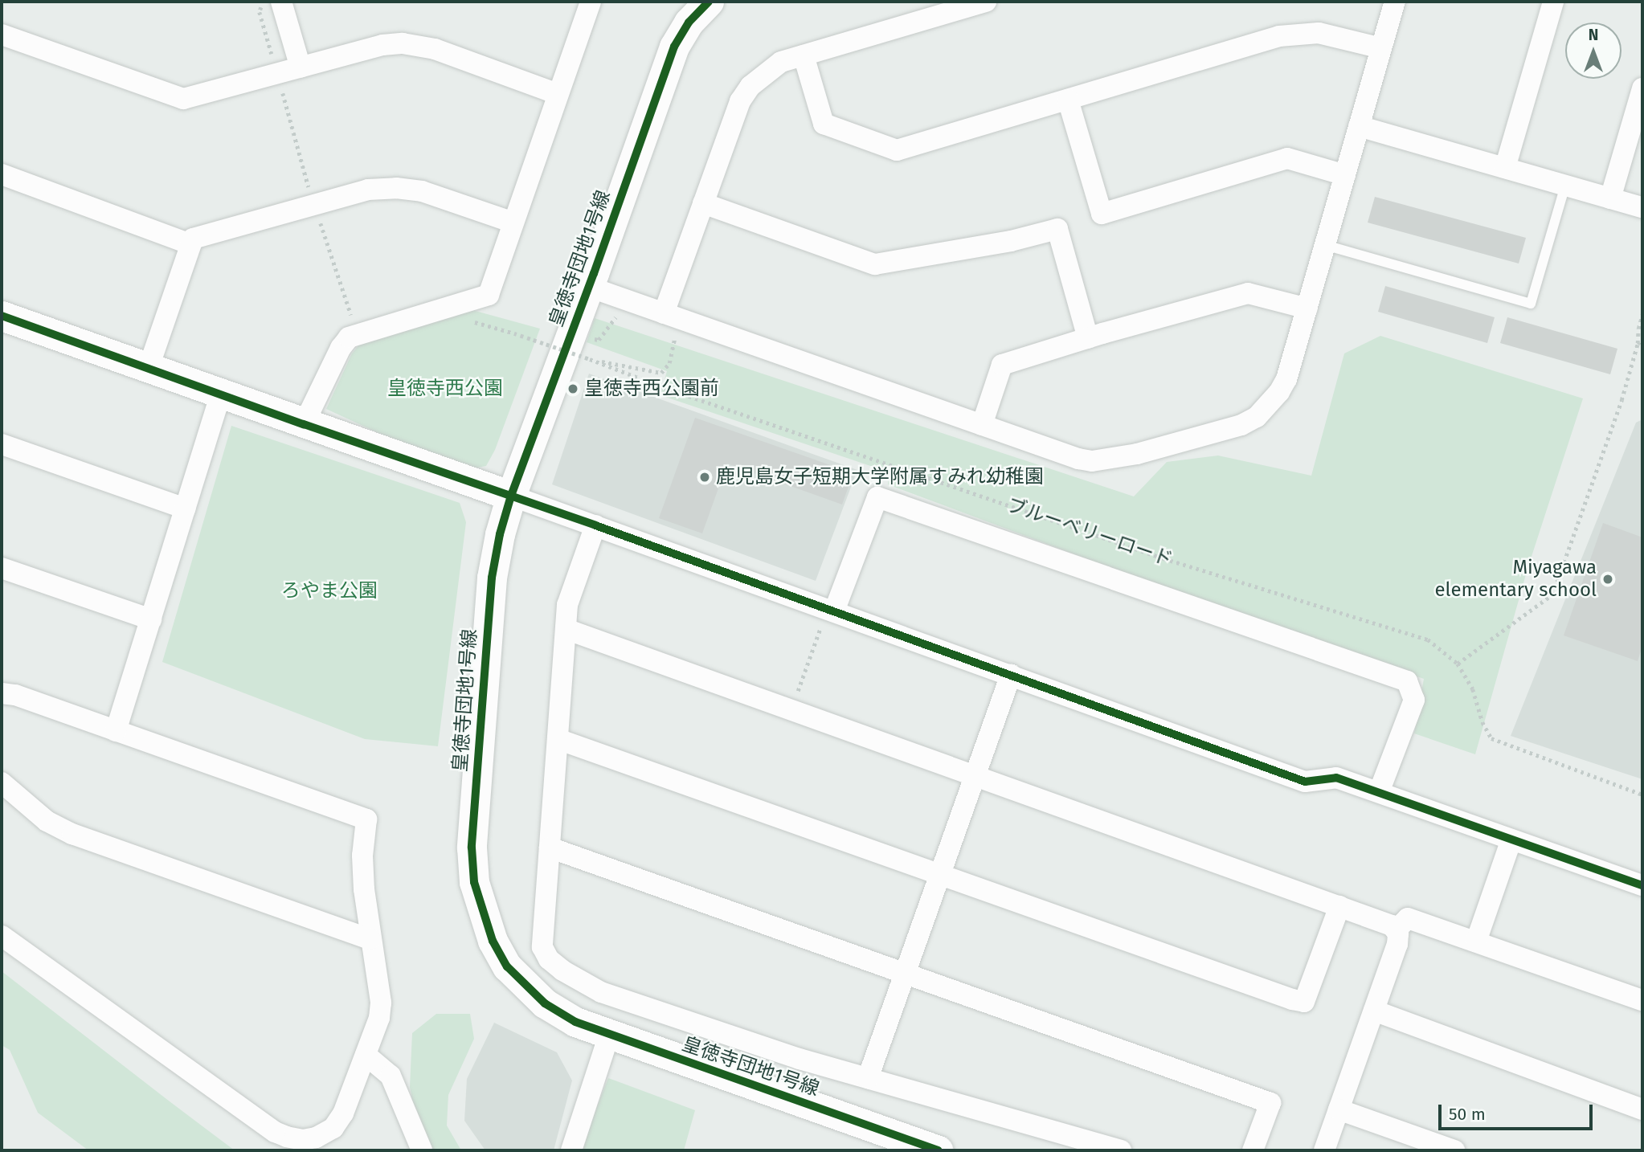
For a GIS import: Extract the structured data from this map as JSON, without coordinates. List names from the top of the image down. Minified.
{"streets":{"street":["皇徳寺団地1号線"],"path":["ブルーベリーロード"]},"parks":["皇徳寺西公園","ろやま公園"],"places":["皇徳寺西公園前","鹿児島女子短期大学附属すみれ幼稚園","Miyagawa elementary school"],"scale_bar":"50 m","north":"top"}
